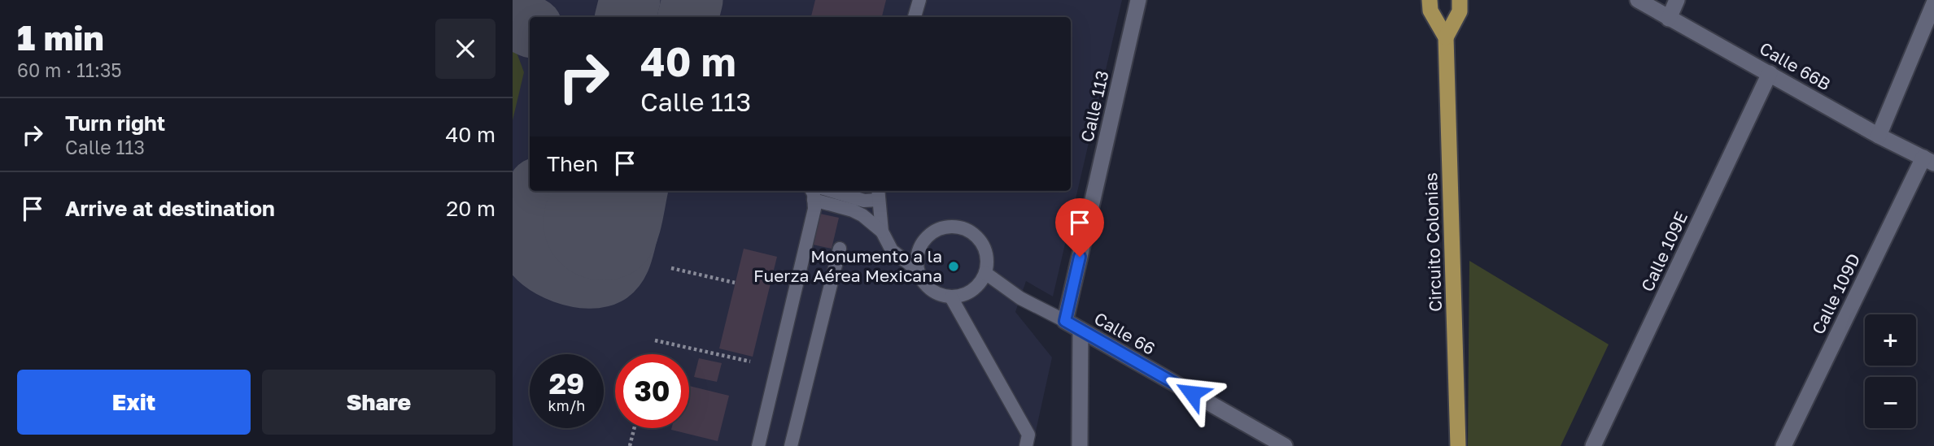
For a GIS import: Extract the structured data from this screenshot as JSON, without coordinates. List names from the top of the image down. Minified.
{"streets":{"main road":["Circuito Colonias"],"street":["Calle 66B","Calle 113","Calle 109E","Calle 109D","Calle 66"]},"crossings":[["Calle 66B","Calle 109E"],["Calle 66B","Calle 109D"],["Calle 113","Calle 66"]],"places":["Monumento a la Fuerza Aérea Mexicana"],"page":{"heading":["1 min","60 m · 11:35"],"turn":["40 m","Calle 113"],"list":[{"name":"Turn right","note":"Calle 113","value":"40 m"},{"name":"Arrive at destination","value":"20 m"}],"then":"Then","map_buttons":["+","−"],"speed":"29 km/h","limit":"30","buttons":["Exit","Share"]}}
